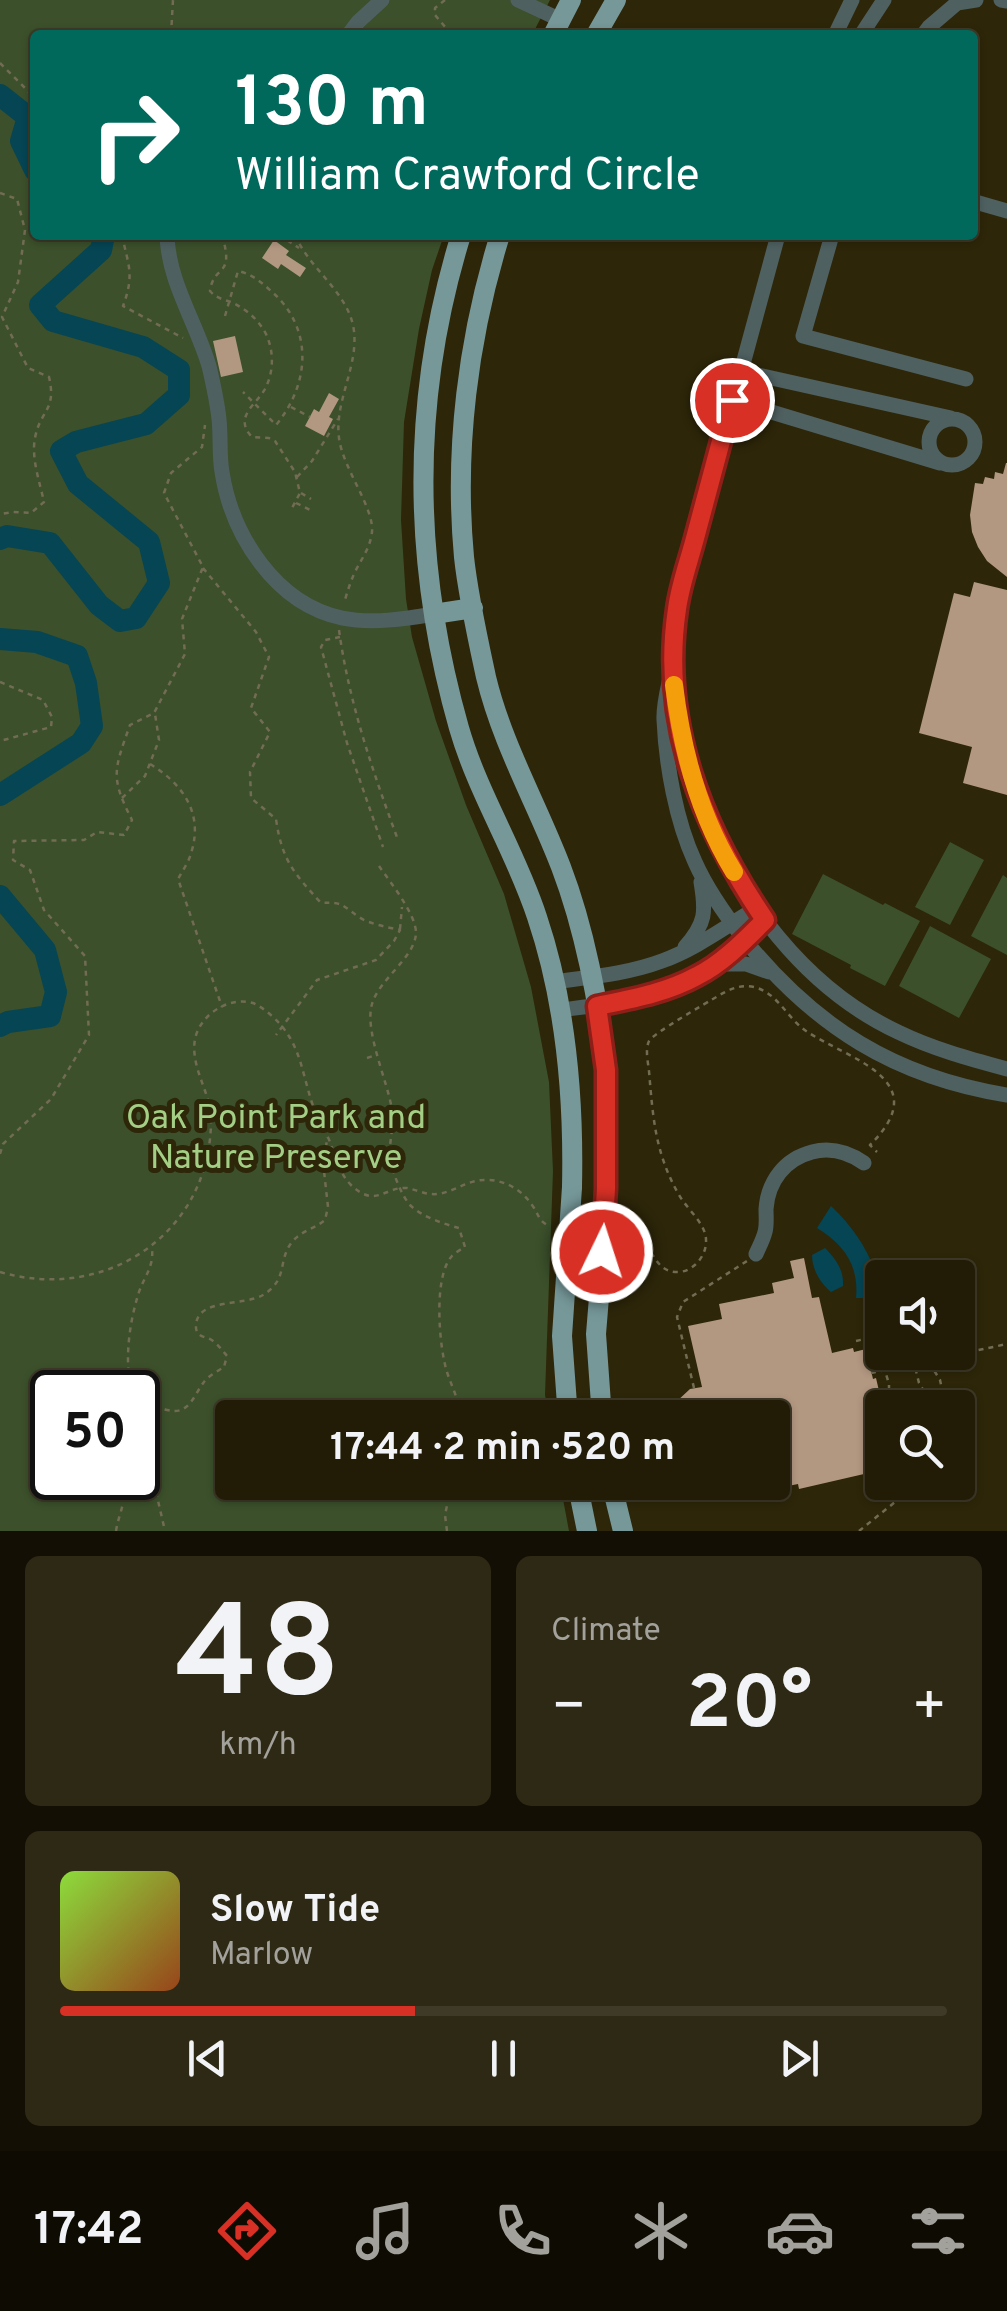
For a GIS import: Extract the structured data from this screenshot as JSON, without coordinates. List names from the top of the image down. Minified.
{"parks":["Oak Point Park and Nature Preserve"],"page":{"turn":["130 m","William Crawford Circle"],"limit":"50","trip":"17:44 · 2 min · 520 m","tile":[["48","km/h"],"Climate"],"heat":["−","20°","+"],"song":["Slow Tide","Marlow"],"tabs":"17:42"}}
